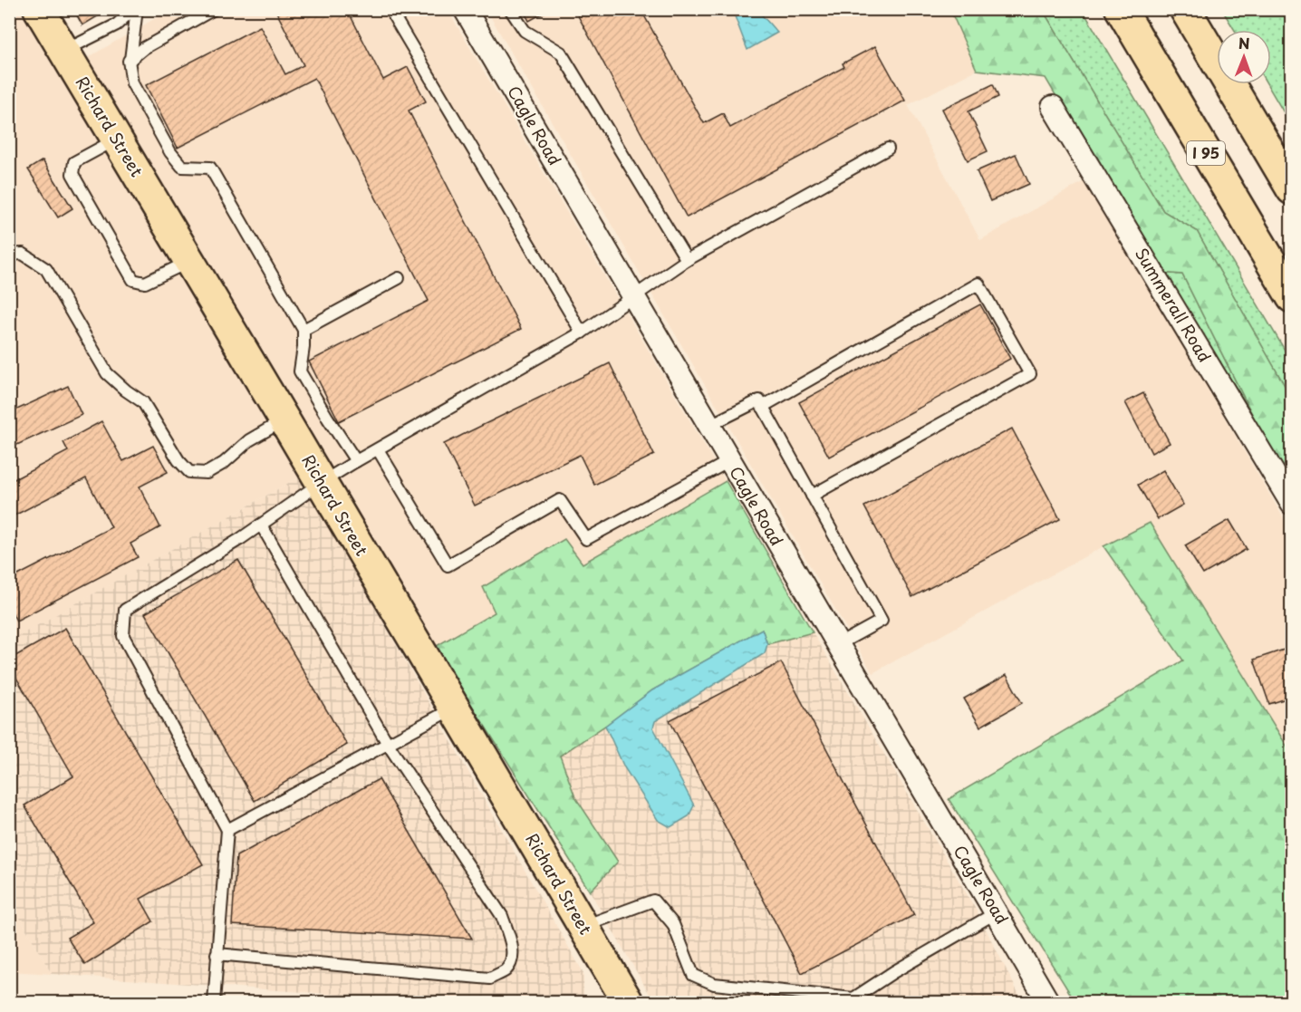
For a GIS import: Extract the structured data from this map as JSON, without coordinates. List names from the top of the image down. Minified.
{"streets":{"main road":["Richard Street","I 95"],"street":["Cagle Road","Summerall Road"]},"north":"top"}
